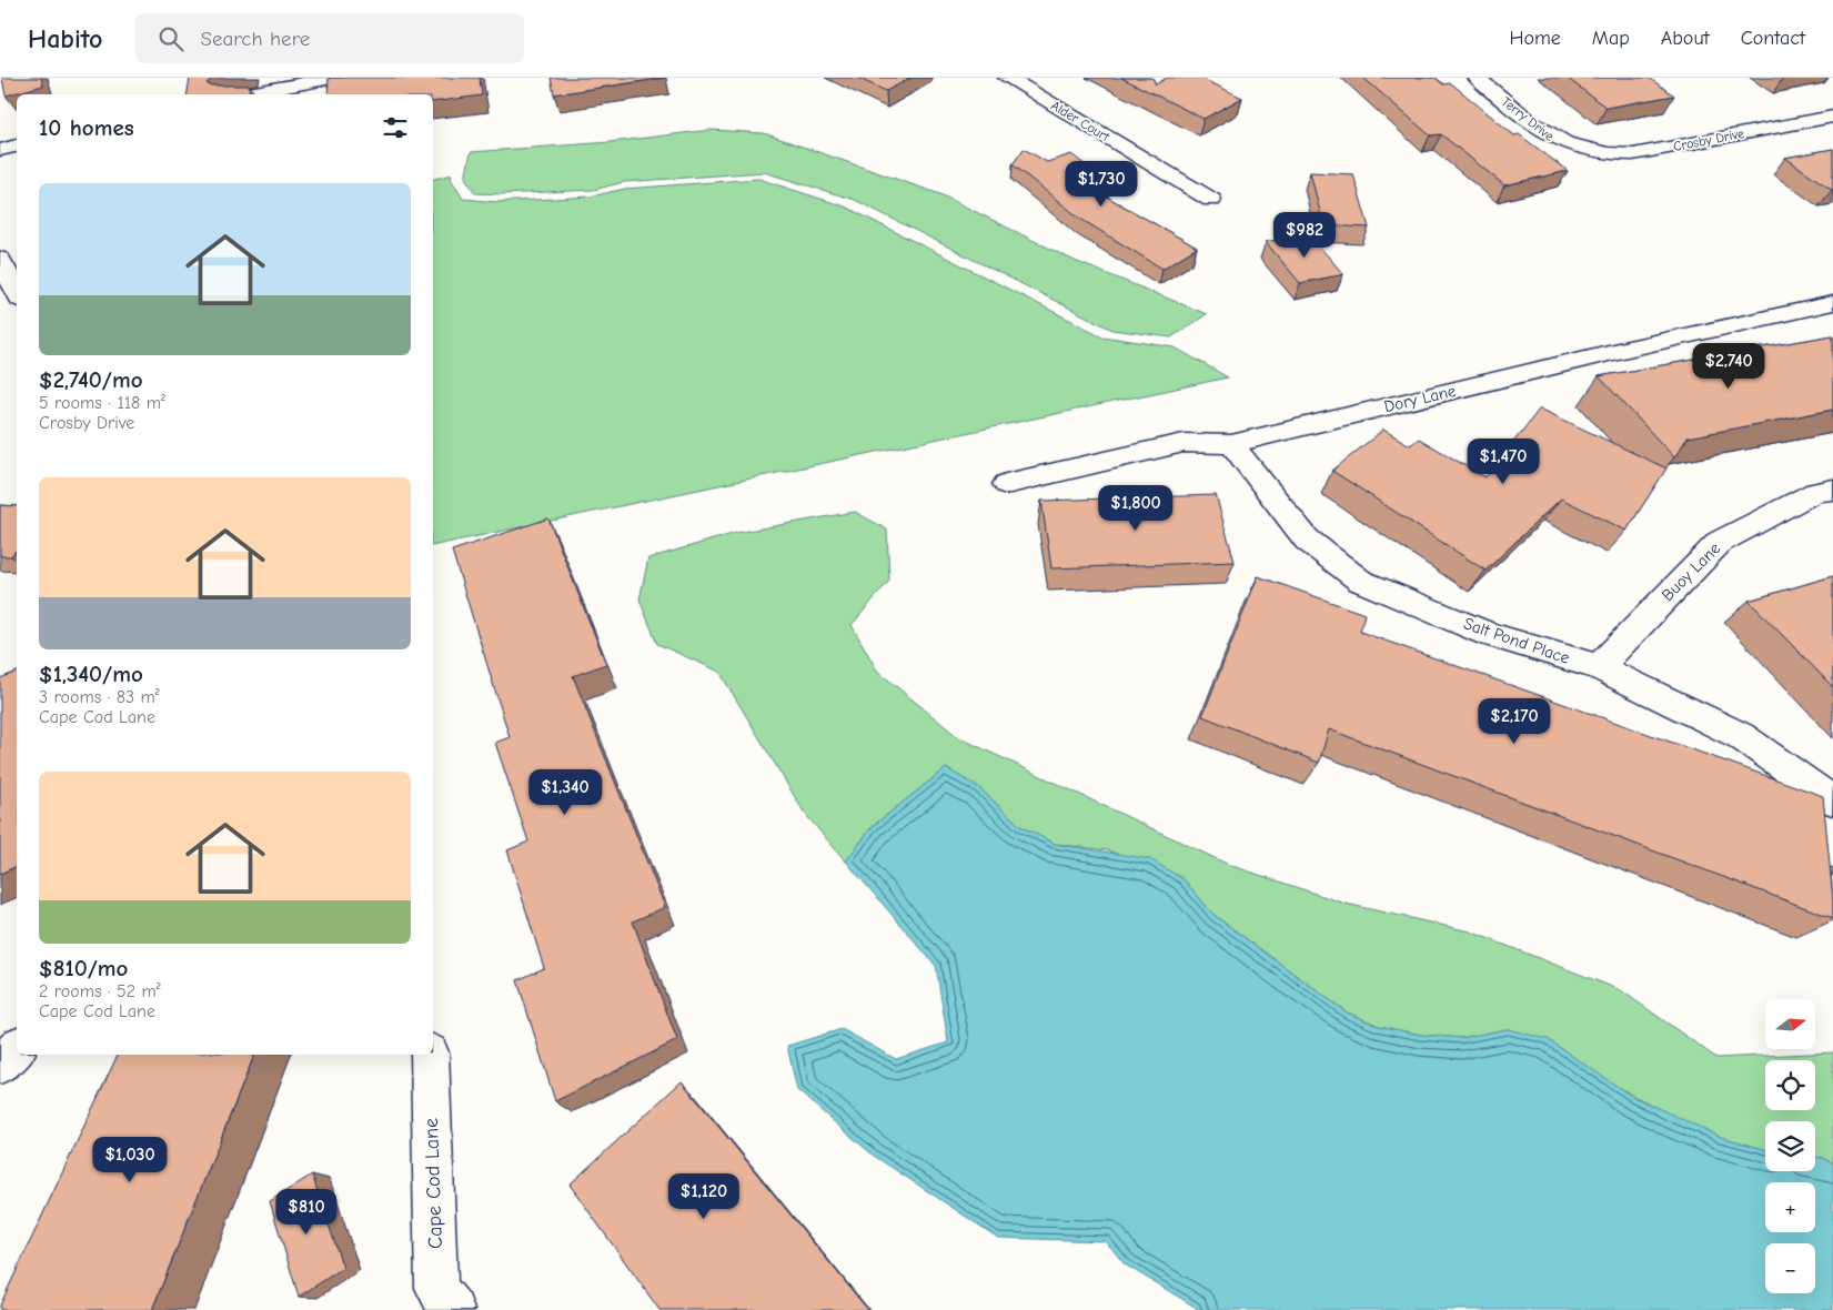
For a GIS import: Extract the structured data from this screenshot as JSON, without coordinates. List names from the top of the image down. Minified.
{"streets":{"street":["Terry Drive","Alder Court","Crosby Drive","Dory Lane","Buoy Lane","Salt Pond Place","Cape Cod Lane"]},"crossings":[["Terry Drive","Crosby Drive"],["Dory Lane","Salt Pond Place"],["Buoy Lane","Salt Pond Place"]],"north":"right","page":{"header":"Habito","search":"Search here","nav":["Home","Map","About","Contact"],"heading":"10 homes","price":["$1,730","$982","$2,740","$1,470","$1,800","$2,170","$1,340","$1,030","$1,120","$810"],"list":[{"name":"$2,740/mo","note":"5 rooms · 118 m² · Crosby Drive"},{"name":"$1,340/mo","note":"3 rooms · 83 m² · Cape Cod Lane"},{"name":"$810/mo","note":"2 rooms · 52 m² · Cape Cod Lane"}],"map_buttons":["+","−"]}}
